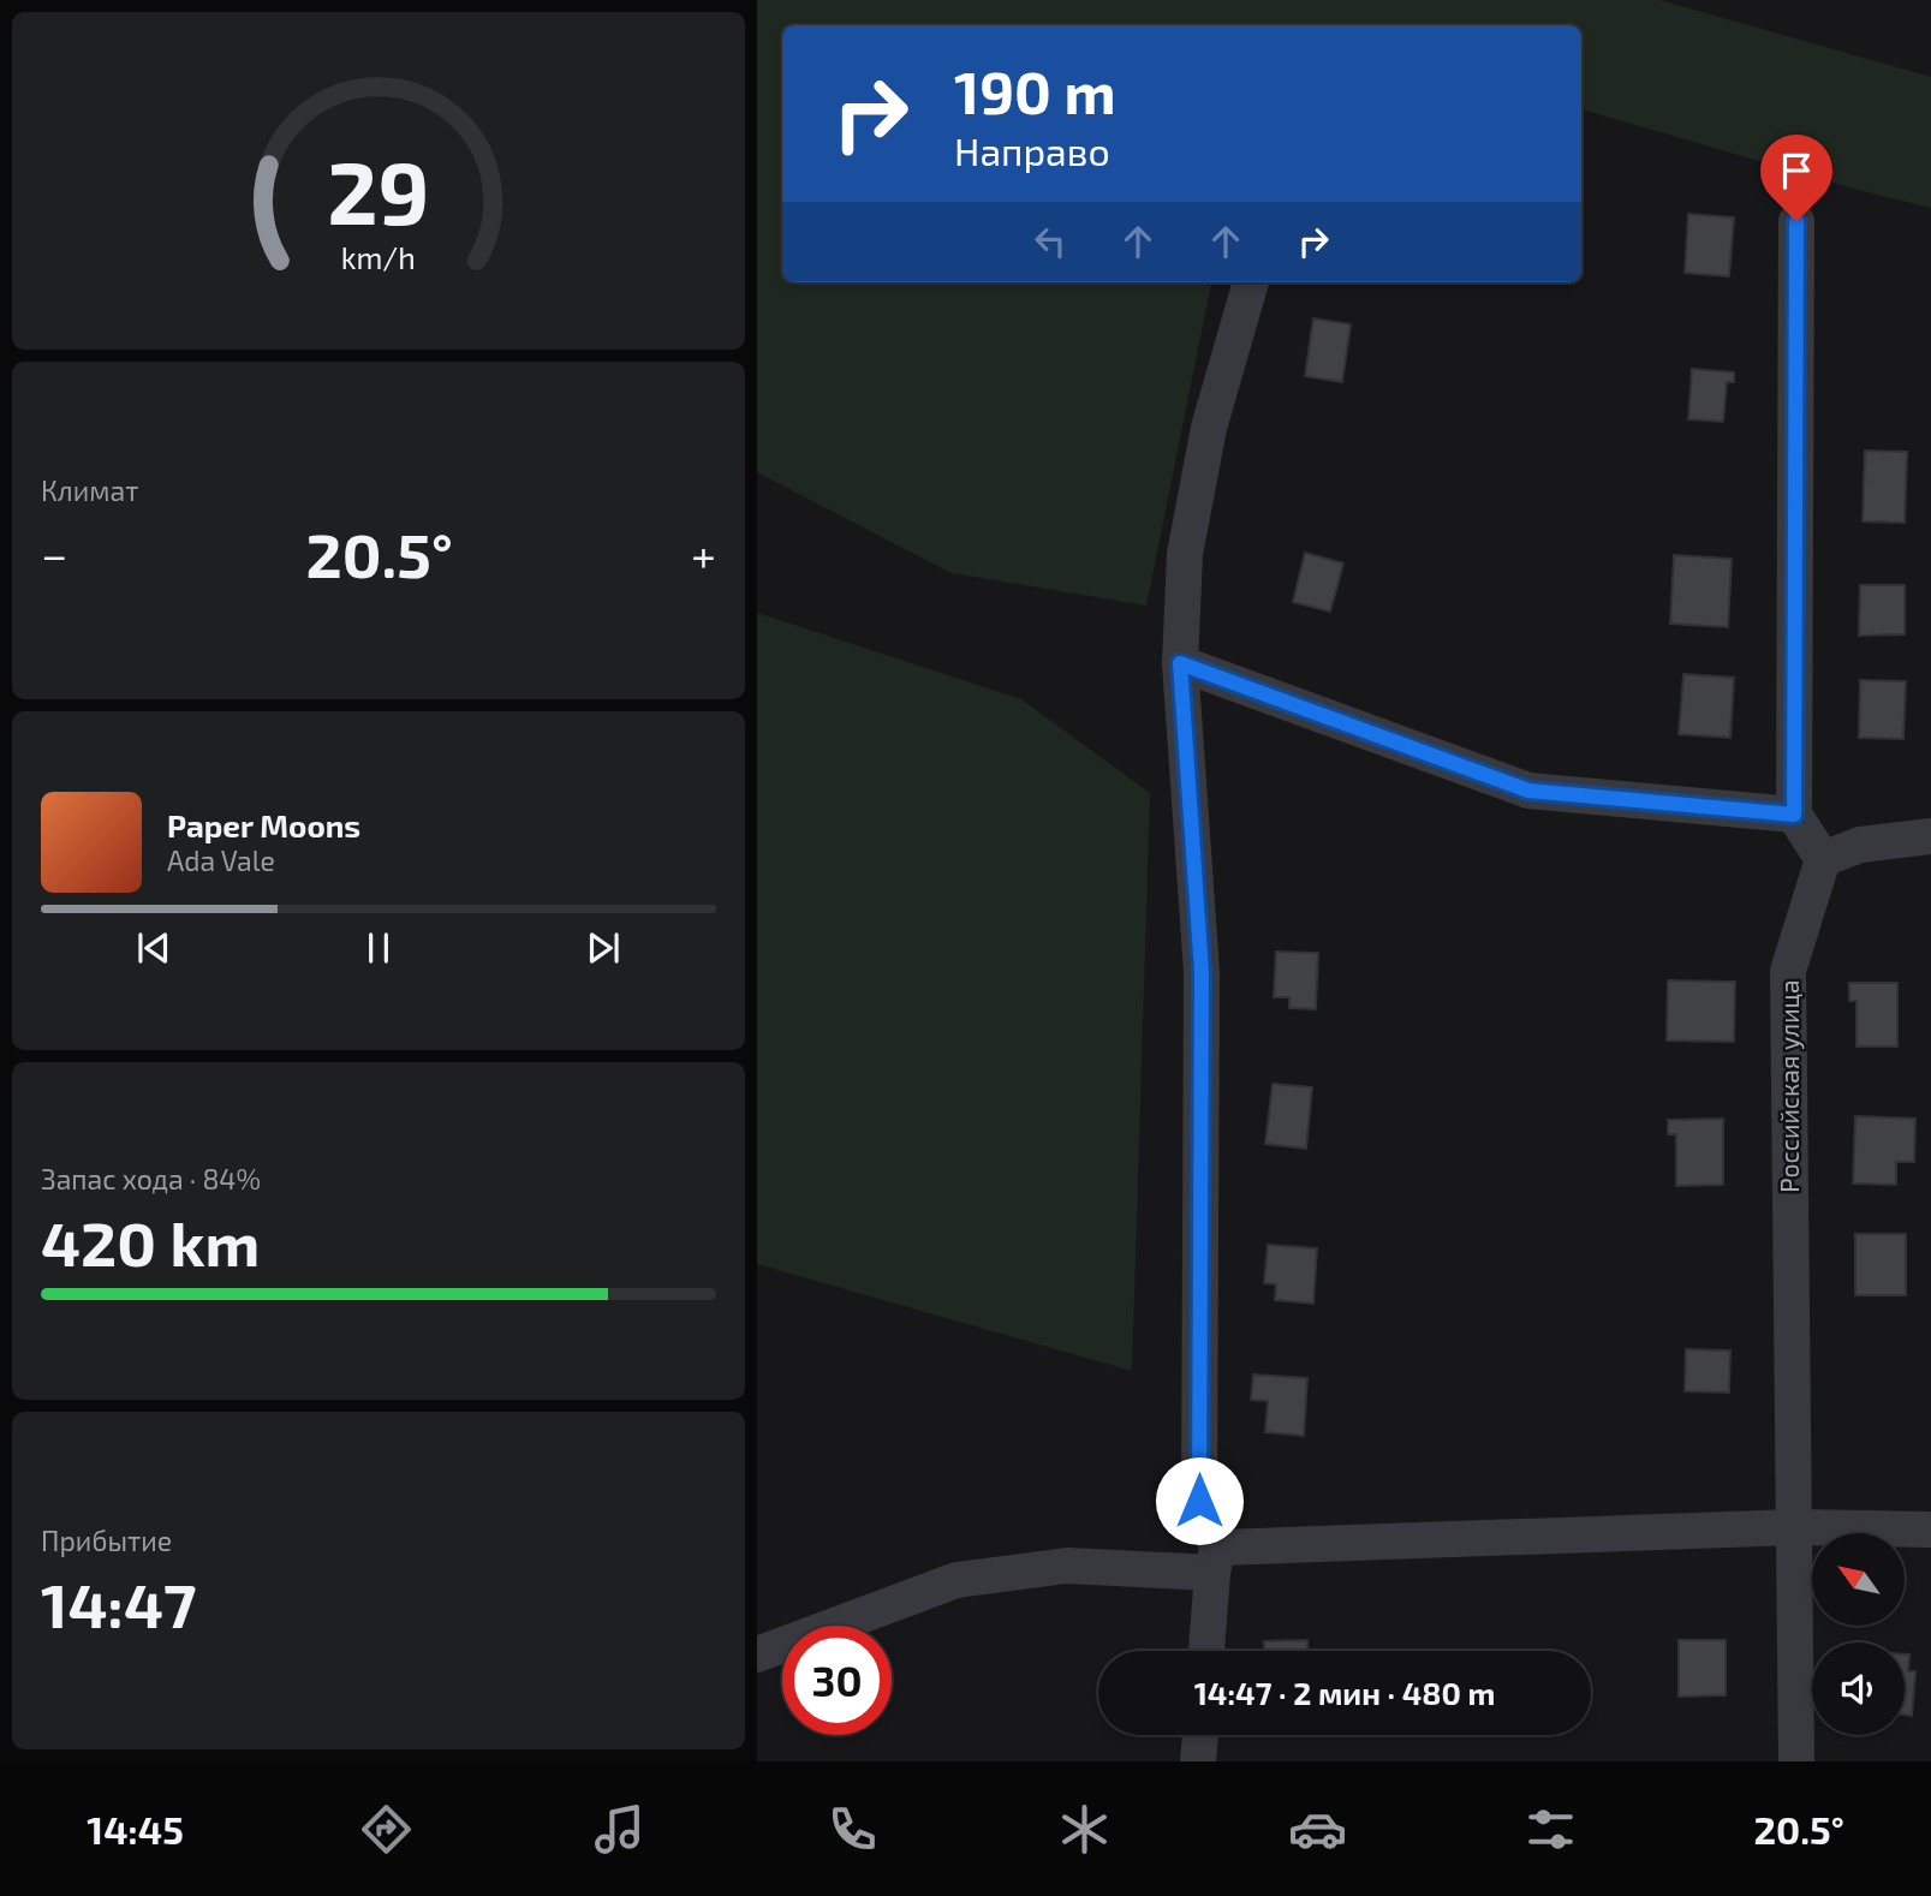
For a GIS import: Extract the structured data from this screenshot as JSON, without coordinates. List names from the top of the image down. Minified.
{"streets":{"street":["Российская улица"]},"north":"top left","page":{"turn":["190 m","Направо"],"tile":["Климат",["Запас хода · 84%","420 km"],["Прибытие","14:47"]],"heat":["−","20.5°","+"],"song":["Paper Moons","Ada Vale"],"limit":"30","trip":"14:47 · 2 мин · 480 m","tabs":["14:45","20.5°"],"gauge":["29","km/h"]}}
